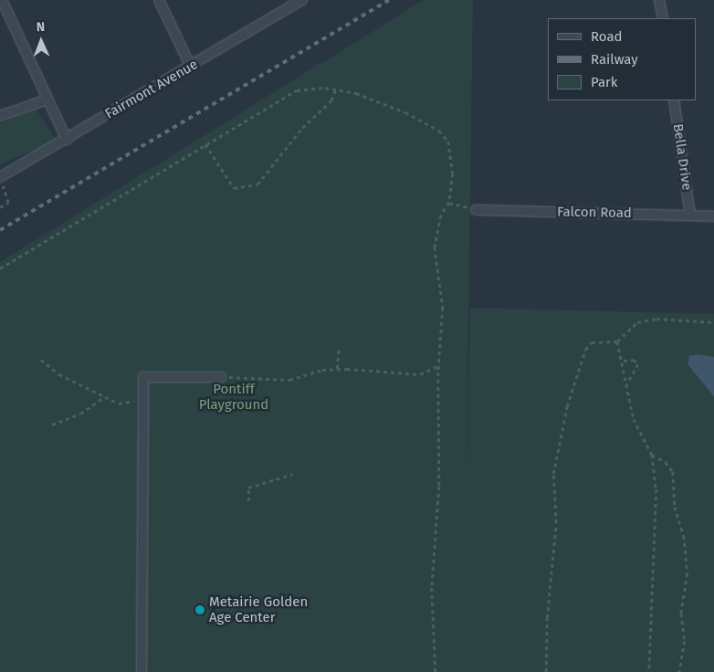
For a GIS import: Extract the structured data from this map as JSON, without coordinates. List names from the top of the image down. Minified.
{"streets":{"street":["Fairmont Avenue","Bella Drive","Falcon Road"]},"crossings":[["Bella Drive","Falcon Road"]],"parks":["Pontiff Playground"],"places":["Metairie Golden Age Center"],"legend":["Road","Railway","Park"],"north":"top"}
